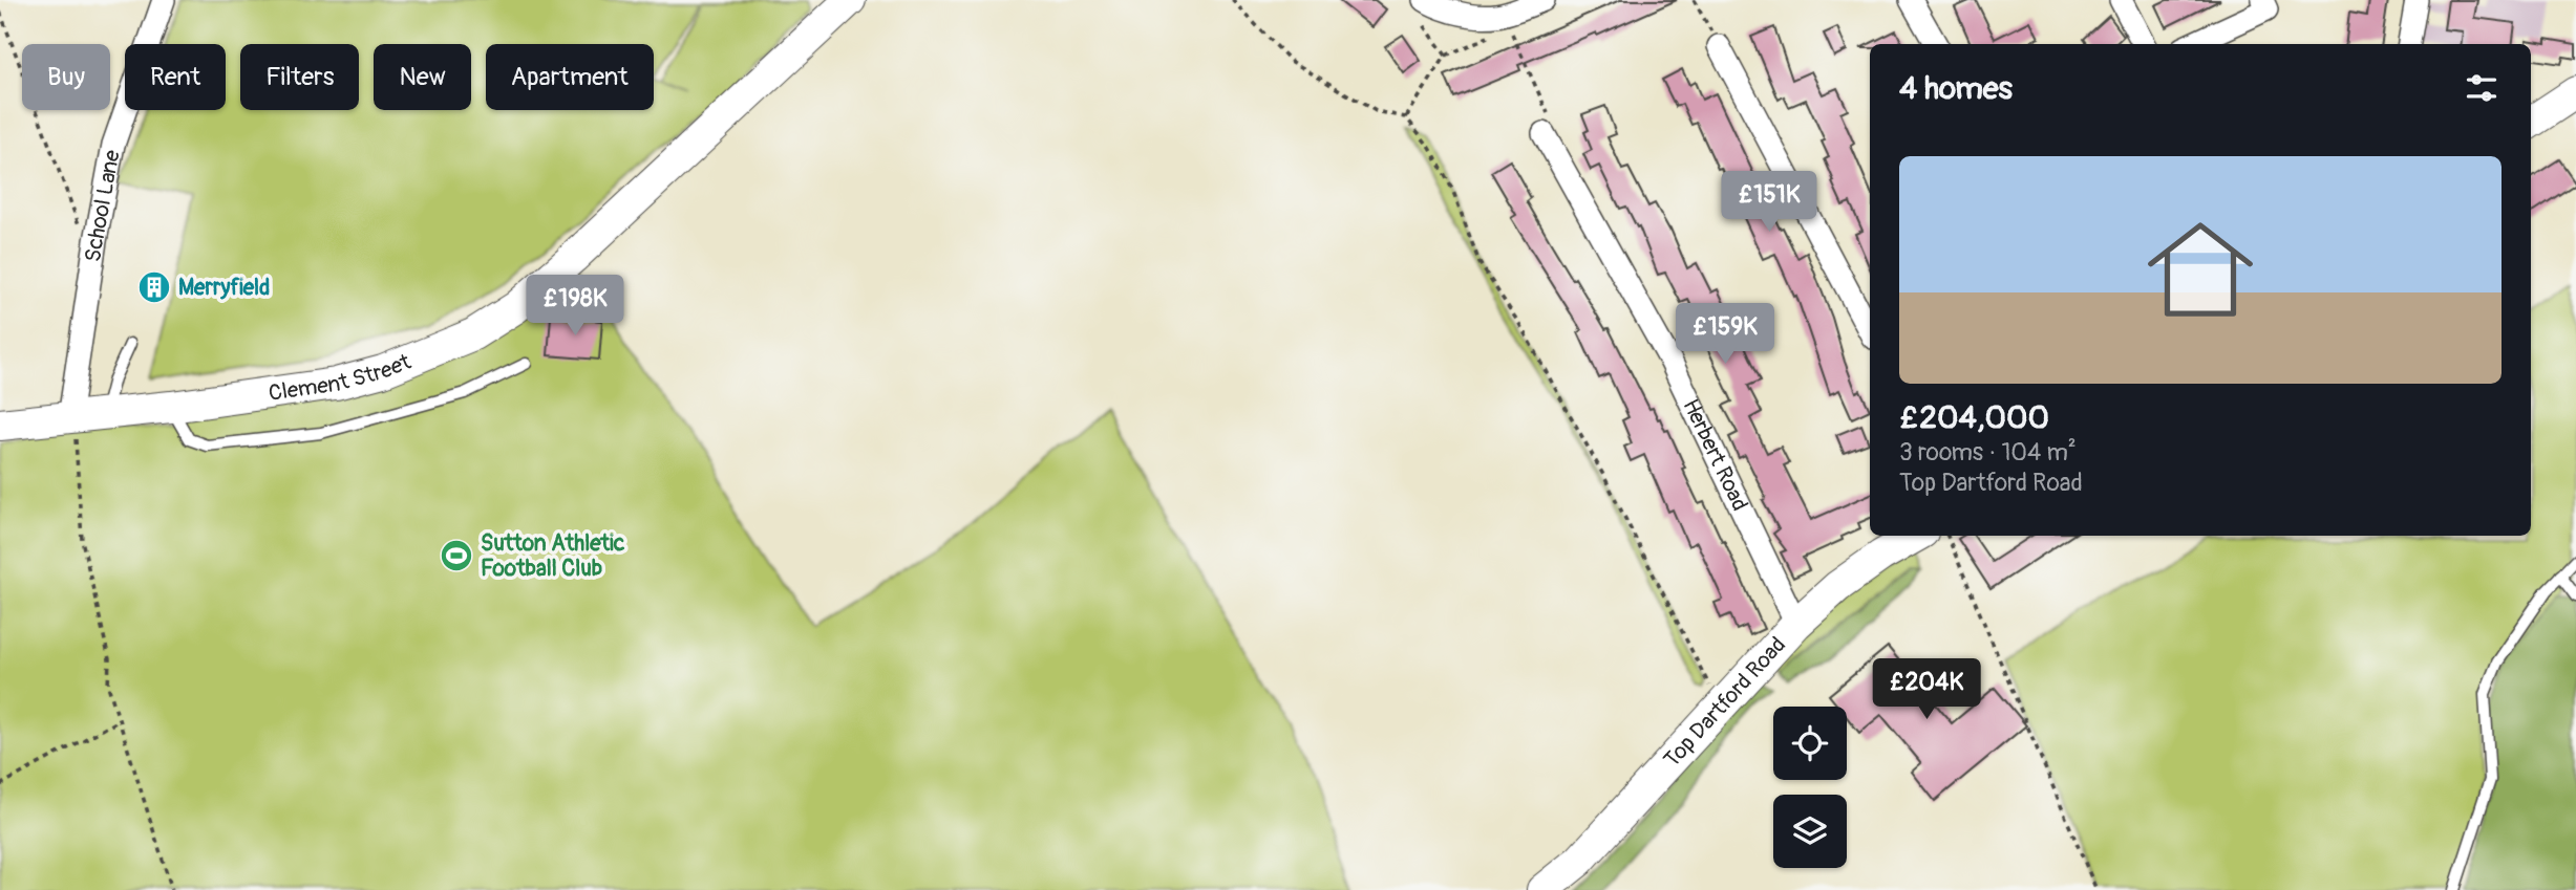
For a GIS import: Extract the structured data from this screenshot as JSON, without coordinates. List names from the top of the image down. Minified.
{"streets":{"street":["School Lane","Clement Street","Herbert Road","Top Dartford Road"]},"crossings":[["School Lane","Clement Street"],["Herbert Road","Top Dartford Road"]],"places":{"building":["Merryfield"],"sports":["Sutton Athletic Football Club"]},"page":{"chip":["Buy","Rent","Filters","New","Apartment"],"heading":"4 homes","list":[{"name":"£204,000","note":"3 rooms · 104 m² · Top Dartford Road"}],"price":["£151K","£198K","£159K","£204K"]}}
